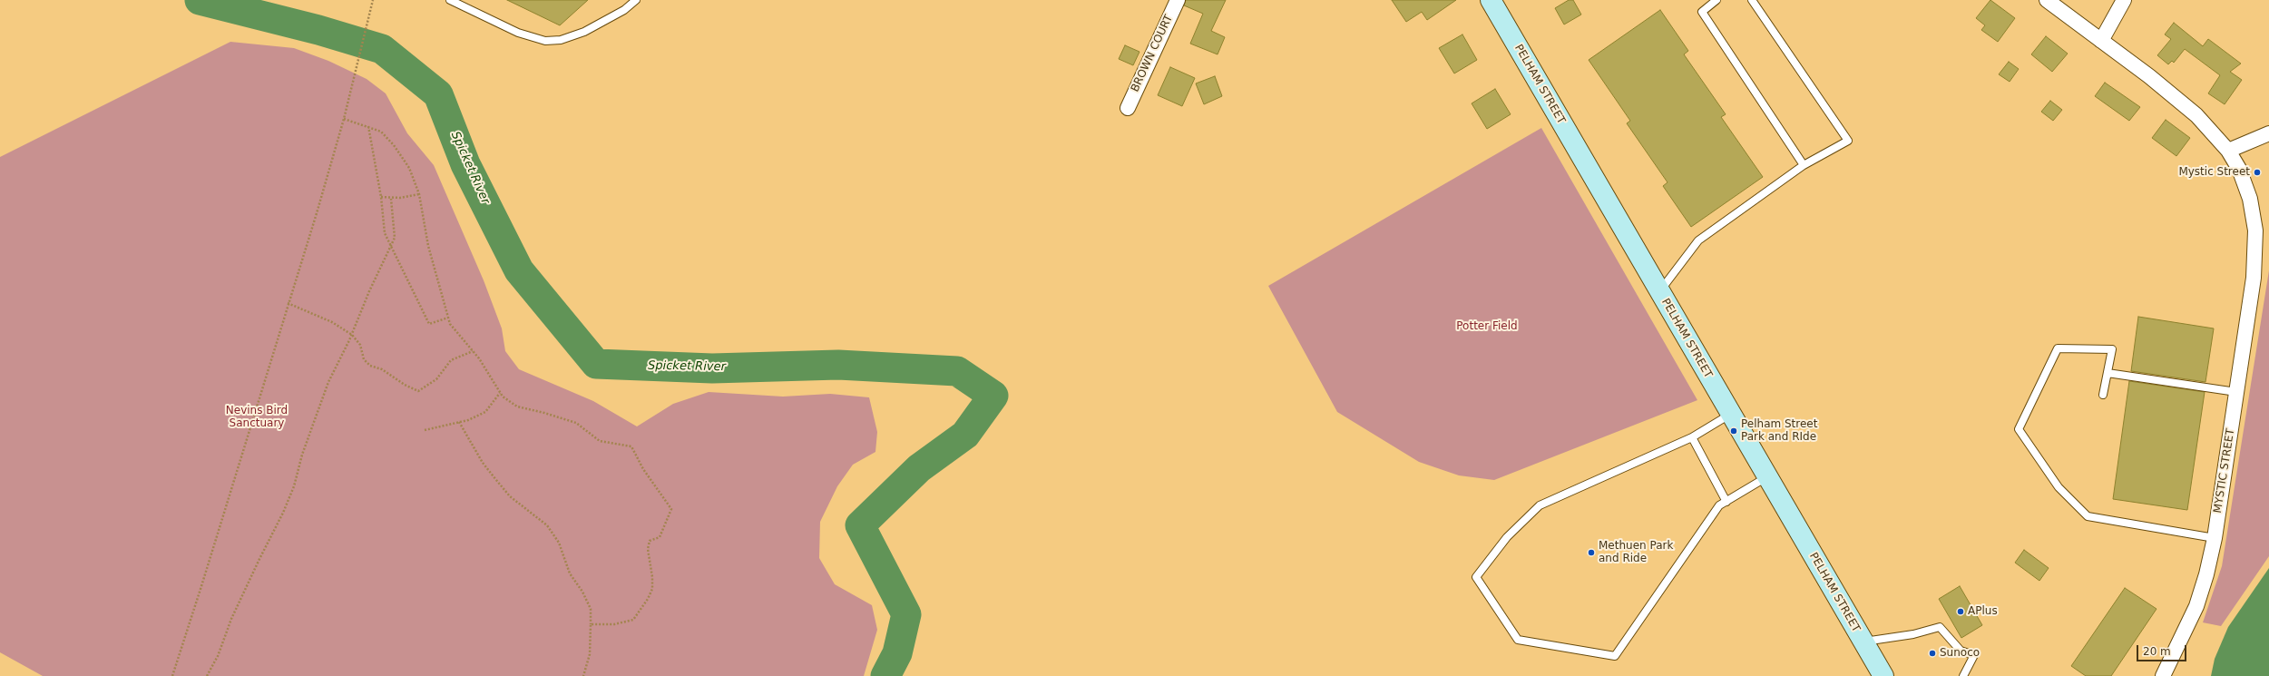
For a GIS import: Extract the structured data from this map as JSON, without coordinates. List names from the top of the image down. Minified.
{"streets":{"main road":["PELHAM STREET"],"street":["BROWN COURT","MYSTIC STREET"]},"water":["Spicket River"],"parks":["Potter Field","Nevins Bird Sanctuary"],"places":["Mystic Street","Pelham Street Park and RIde","Methuen Park and Ride","APlus","Sunoco"],"scale_bar":"20 m"}
